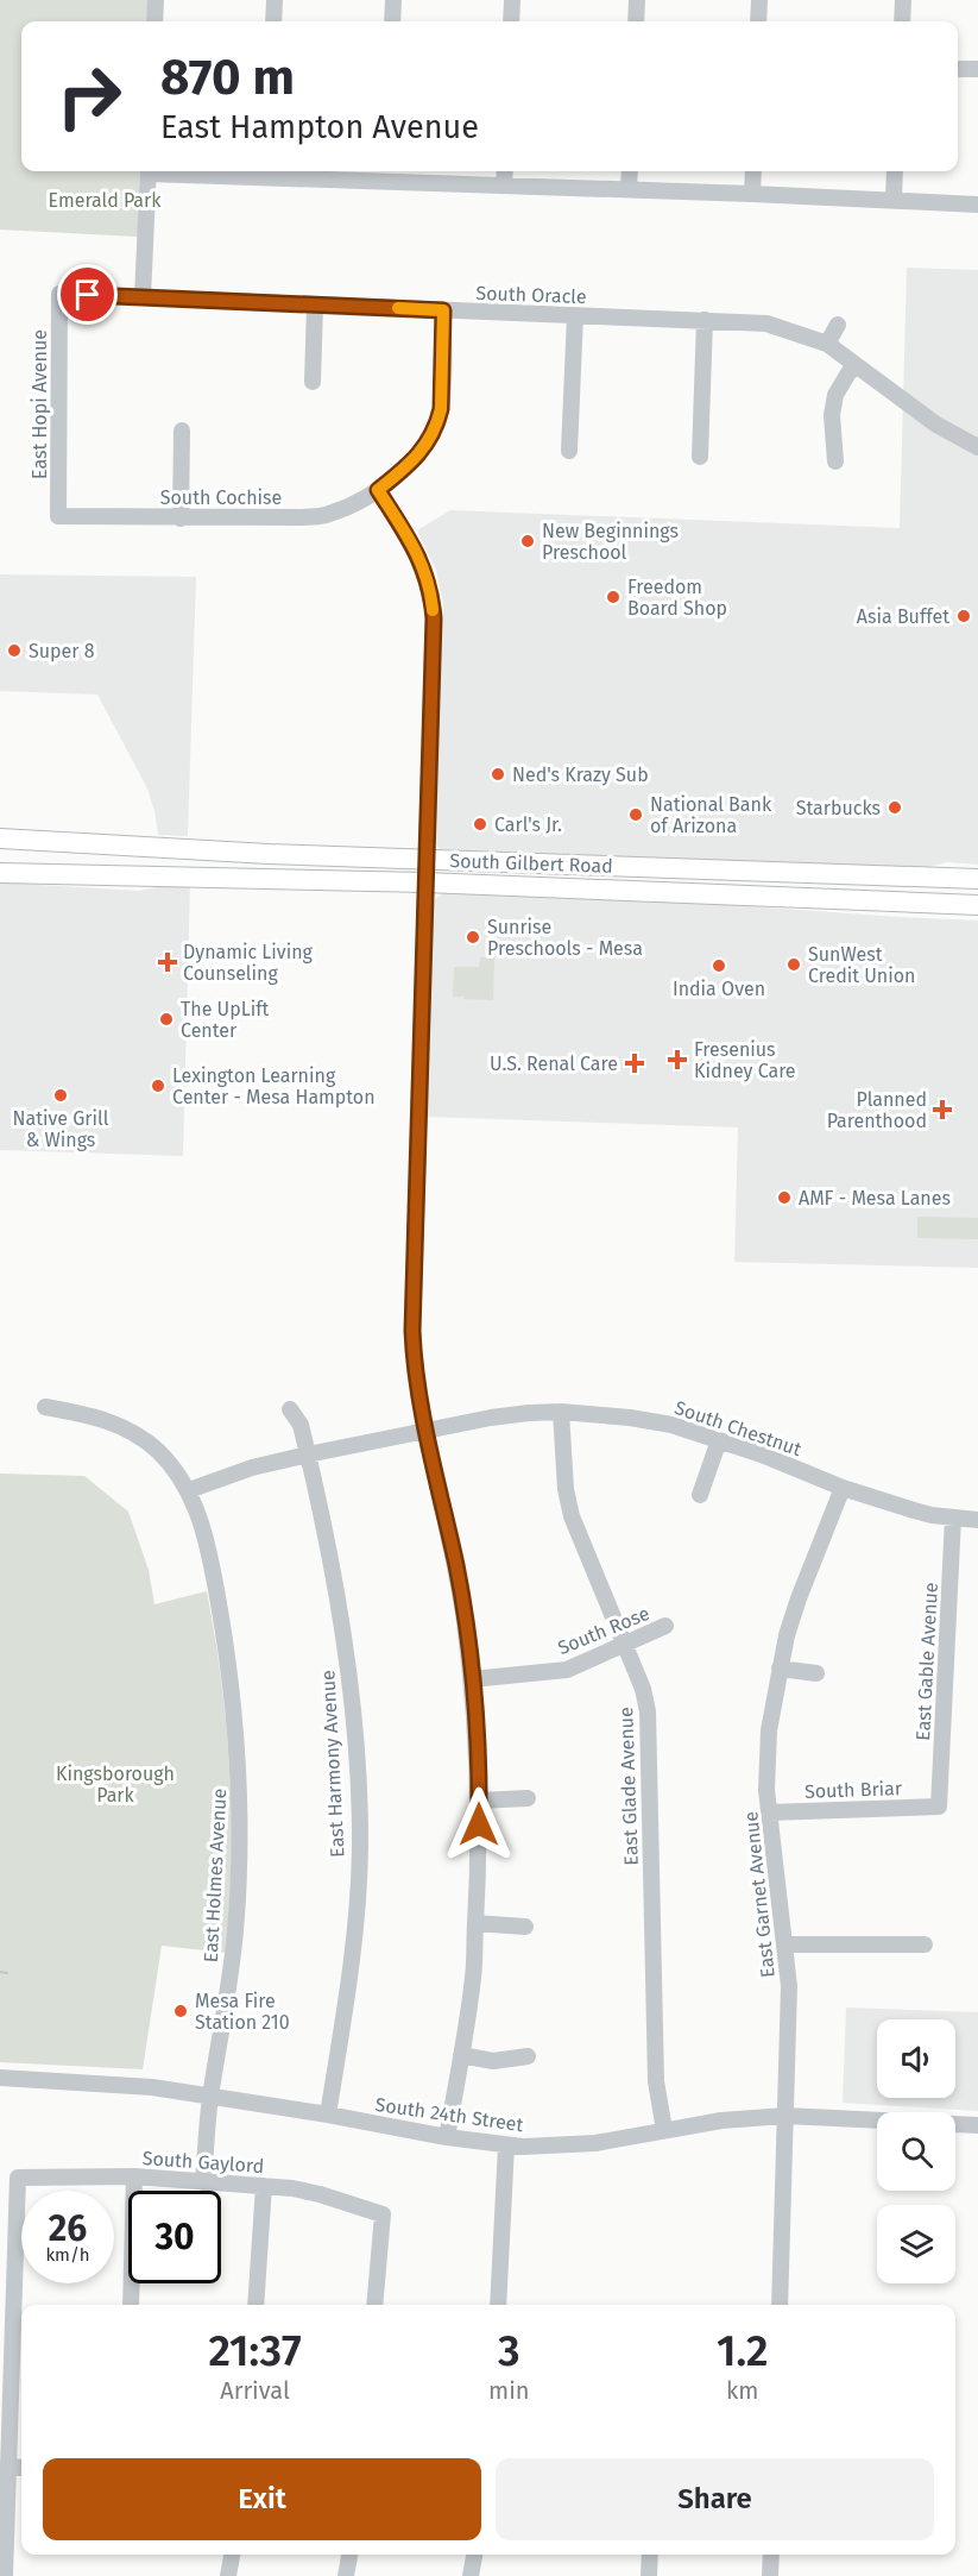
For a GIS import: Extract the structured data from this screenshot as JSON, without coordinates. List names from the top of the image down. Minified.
{"streets":{"main road":["South Gilbert Road"],"street":["South Oracle","East Hopi Avenue","South Cochise","South Chestnut","South Rose","East Gable Avenue","East Harmony Avenue","East Glade Avenue","South Briar","East Holmes Avenue","East Garnet Avenue","South 24th Street","South Gaylord"]},"crossings":[["South Oracle","East Hopi Avenue"],["South Oracle","South Cochise"],["East Hopi Avenue","South Cochise"],["South Chestnut","East Gable Avenue"],["South Chestnut","East Harmony Avenue"],["South Chestnut","East Glade Avenue"],["South Chestnut","East Holmes Avenue"],["South Chestnut","East Garnet Avenue"],["South Rose","East Glade Avenue"],["East Gable Avenue","South Briar"],["East Harmony Avenue","South 24th Street"],["East Glade Avenue","South 24th Street"],["South Briar","East Garnet Avenue"],["East Holmes Avenue","South 24th Street"],["East Holmes Avenue","South Gaylord"],["East Garnet Avenue","South 24th Street"]],"parks":["Emerald Park","Kingsborough Park"],"places":{"other":["New Beginnings Preschool","Freedom Board Shop","Asia Buffet","Super 8","Ned's Krazy Sub","Starbucks","National Bank of Arizona","Carl's Jr.","Sunrise Preschools - Mesa","SunWest Credit Union","India Oven","The UpLift Center","Lexington Learning Center - Mesa Hampton","Native Grill & Wings","AMF - Mesa Lanes","Mesa Fire Station 210"],"health":["Dynamic Living Counseling","Fresenius Kidney Care","U.S. Renal Care","Planned Parenthood"]},"page":{"turn":["870 m","East Hampton Avenue"],"speed":"26 km/h","limit":"30","eta":["21:37","Arrival","3","min","1.2","km"],"buttons":["Exit","Share"]}}
